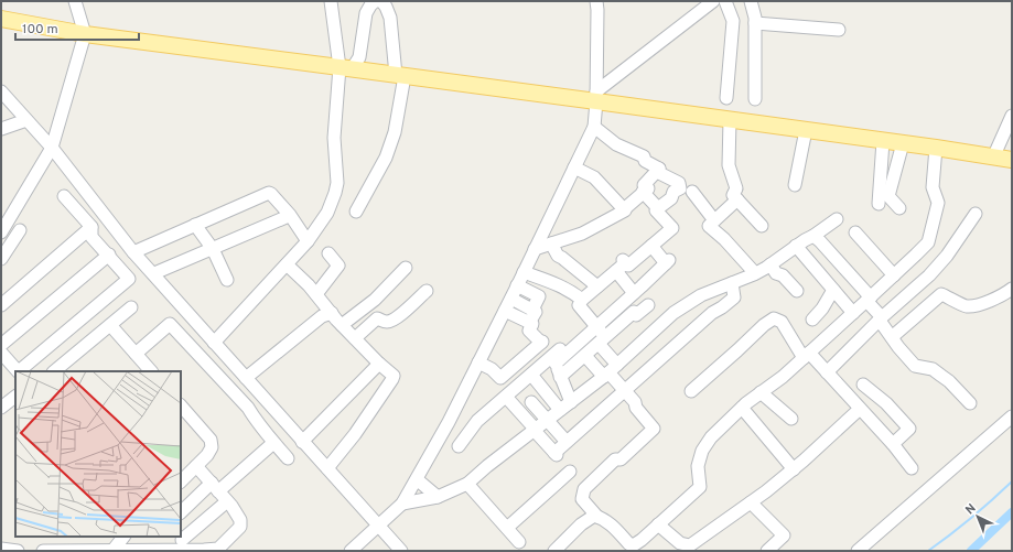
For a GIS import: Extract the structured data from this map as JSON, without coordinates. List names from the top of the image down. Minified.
{"scale_bar":"100 m","north":"top left"}
